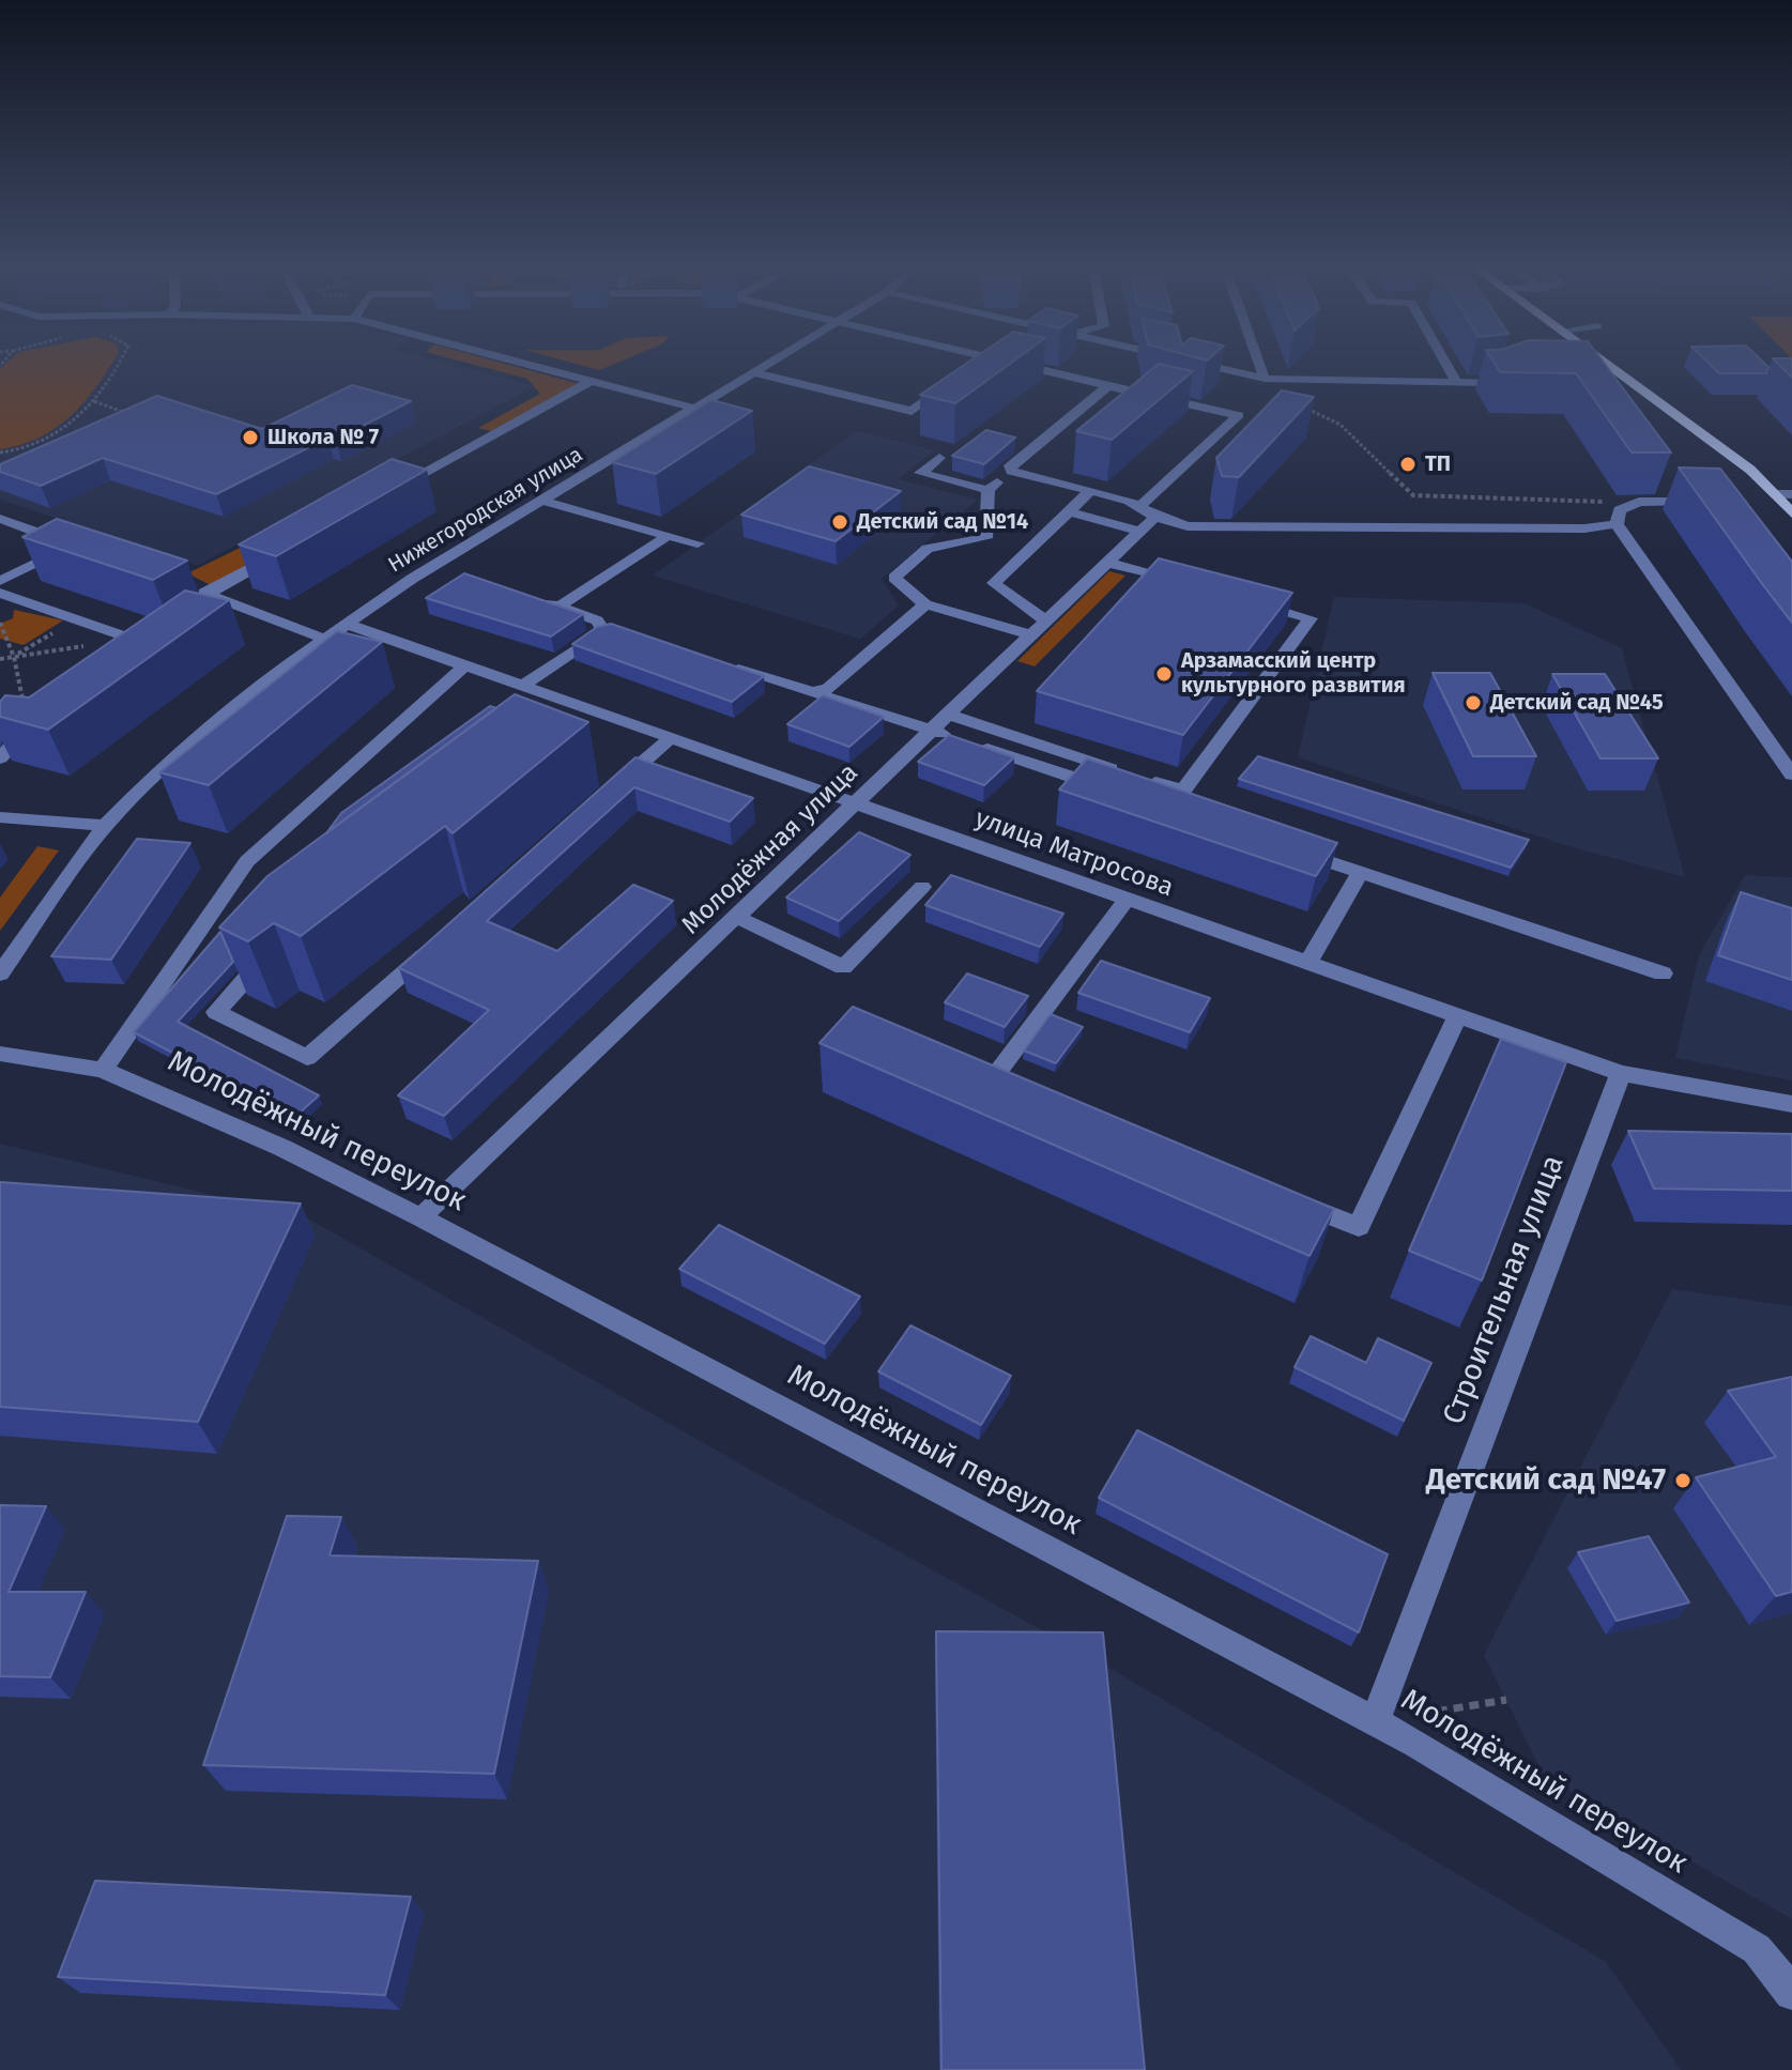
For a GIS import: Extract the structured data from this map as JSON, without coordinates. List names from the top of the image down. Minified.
{"streets":{"street":["Нижегородская улица","Молодёжная улица","улица Матросова","Молодёжный переулок","Строительная улица"]},"crossings":[["Нижегородская улица","улица Матросова"],["Молодёжная улица","улица Матросова"],["Молодёжная улица","Молодёжный переулок"],["улица Матросова","Строительная улица"],["Молодёжный переулок","Строительная улица"]],"places":["Школа № 7","ТП","Детский сад №14","Арзамасский центр культурного развития","Детский сад №45","Детский сад №47"]}
